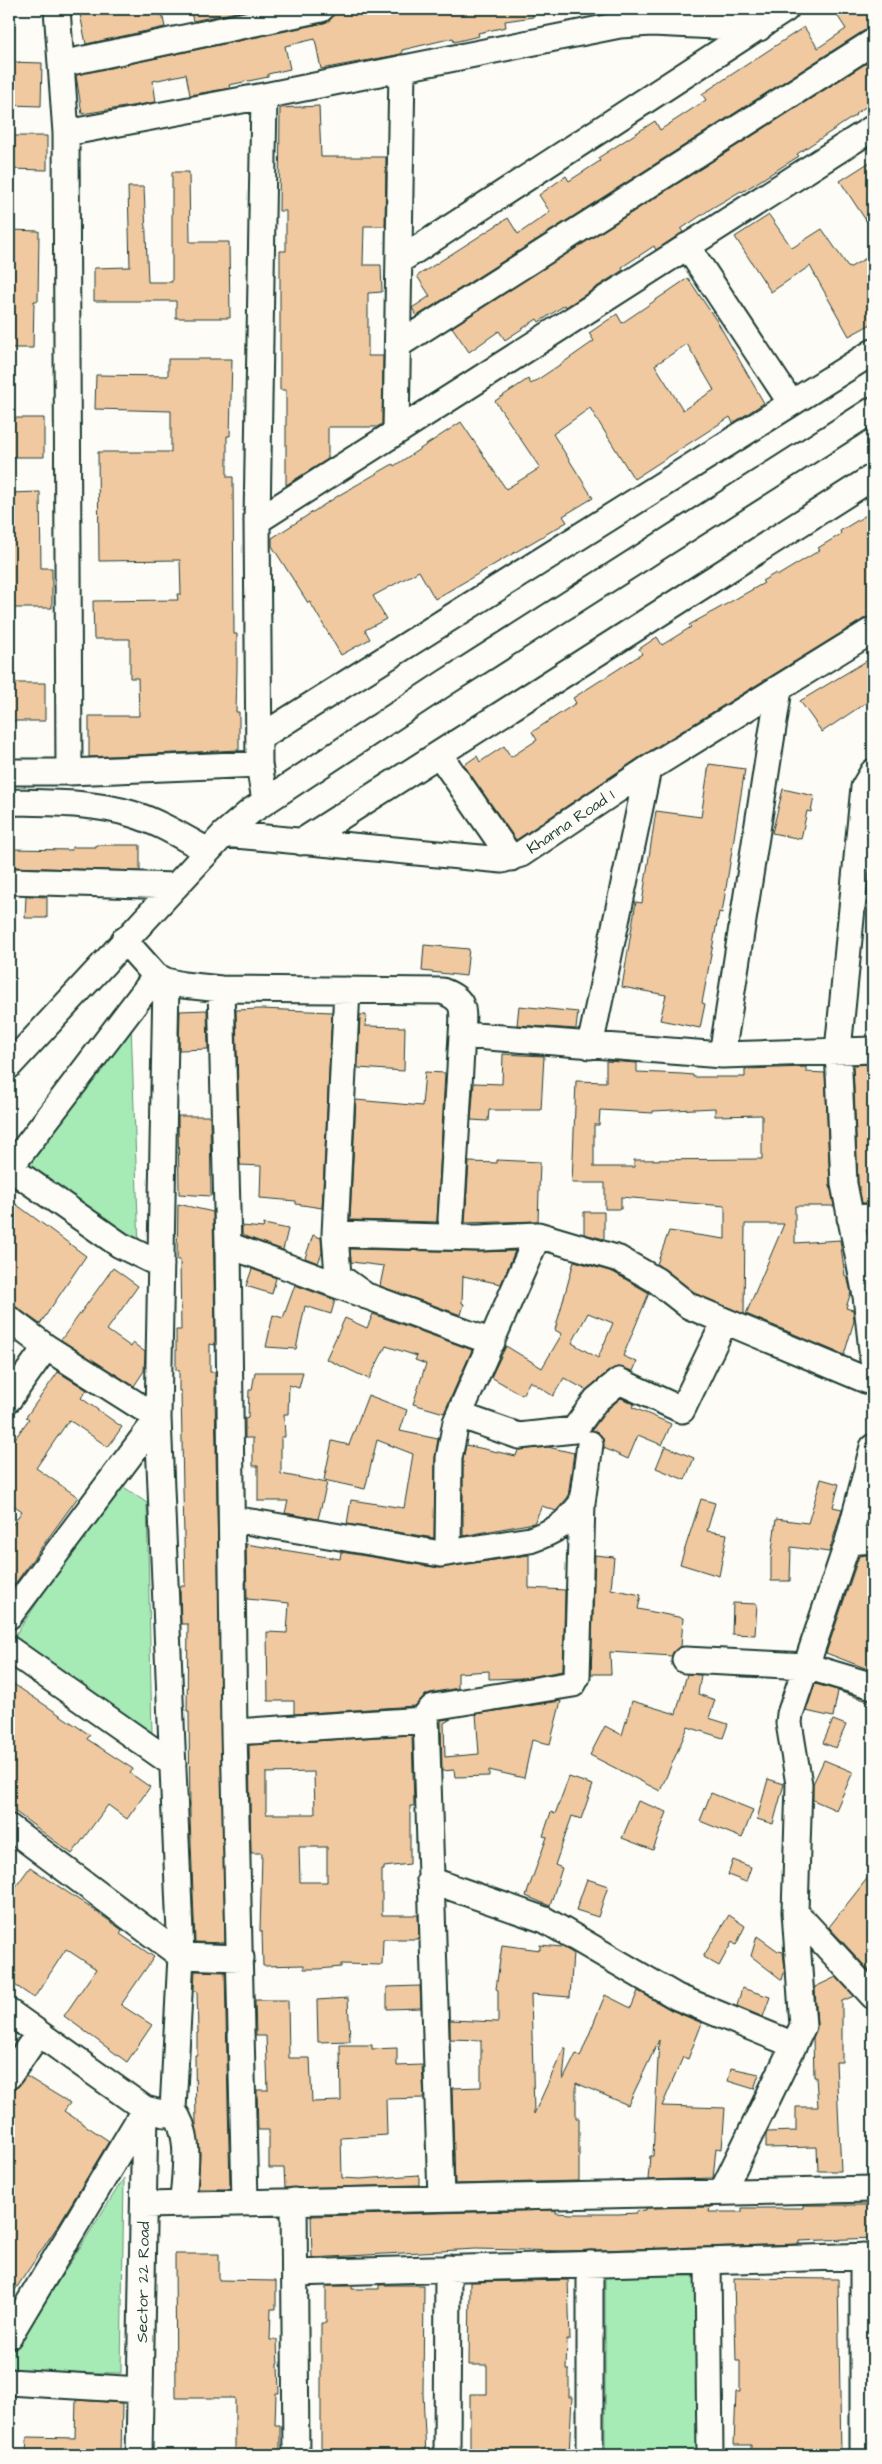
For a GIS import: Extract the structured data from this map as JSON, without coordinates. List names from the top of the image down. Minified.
{"streets":{"street":["Khanna Road 1","Sector 22 Road"]}}
